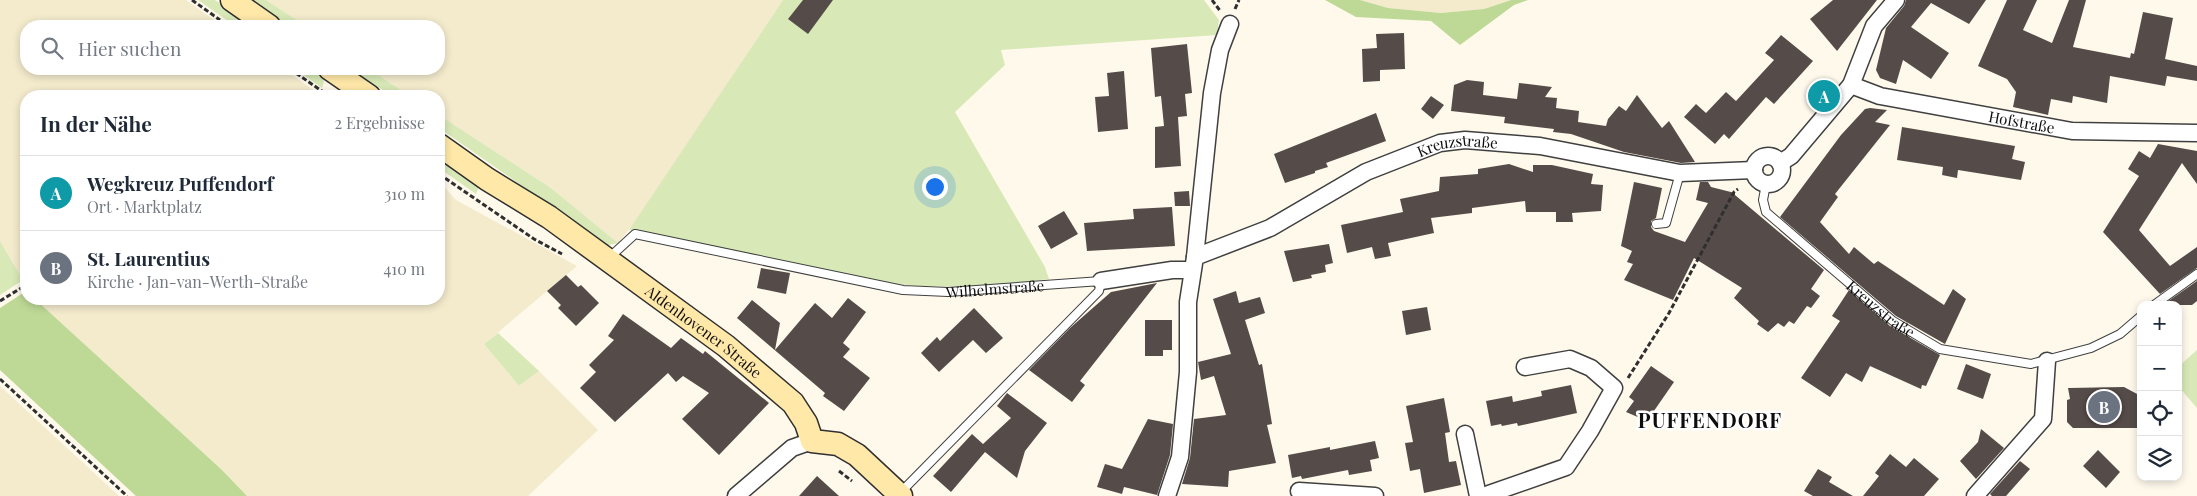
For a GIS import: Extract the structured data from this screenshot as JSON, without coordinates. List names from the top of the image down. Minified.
{"streets":{"street":["Hofstraße","Kreuzstraße","Aldenhovener Straße"],"lane":["Wilhelmstraße"]},"crossings":[["Kreuzstraße","Wilhelmstraße"],["Wilhelmstraße","Aldenhovener Straße"]],"districts":["PUFFENDORF"],"page":{"search":"Hier suchen","pins":["A","B"],"heading":["In der Nähe","2 Ergebnisse"],"list":[{"mark":"A","name":"Wegkreuz Puffendorf","note":"Ort · Marktplatz","value":"310 m"},{"mark":"B","name":"St. Laurentius","note":"Kirche · Jan-van-Werth-Straße","value":"410 m"}],"map_buttons":["+","−"]}}
